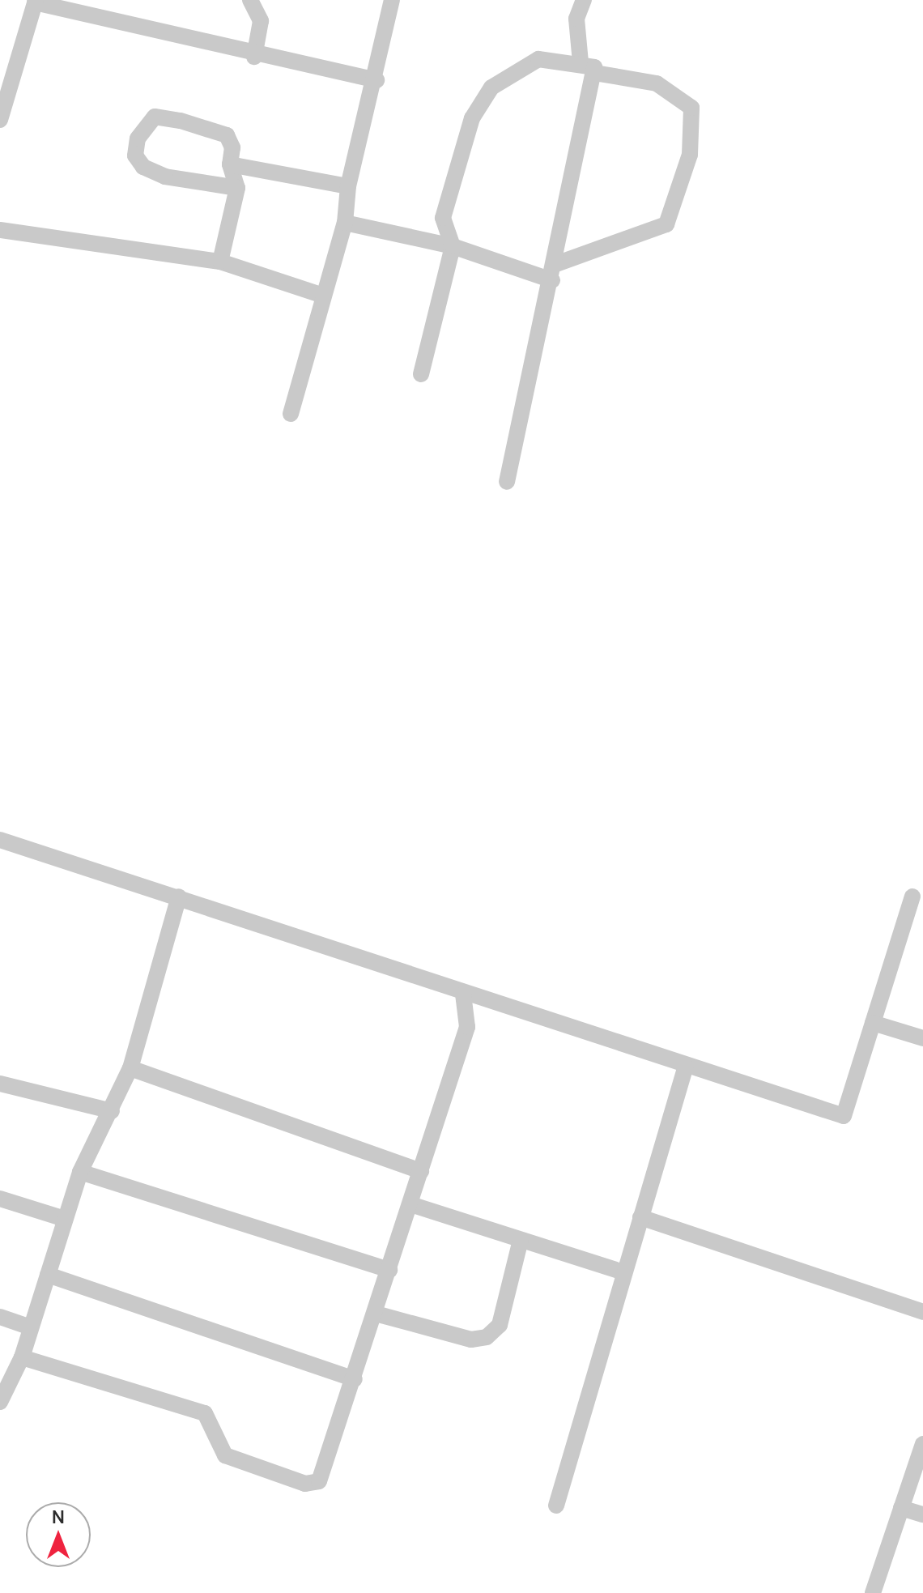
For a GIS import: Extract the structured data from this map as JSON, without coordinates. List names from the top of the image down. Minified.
{"north":"top"}
